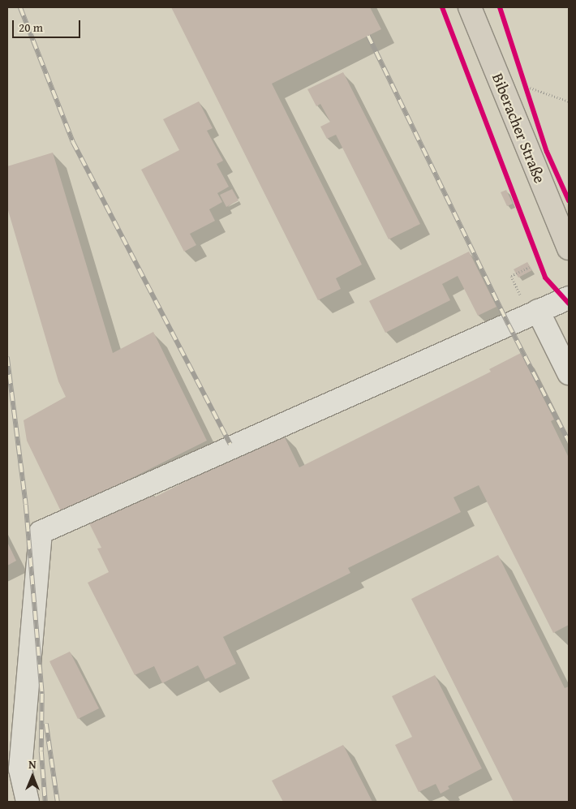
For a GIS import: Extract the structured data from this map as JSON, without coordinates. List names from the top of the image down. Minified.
{"streets":{"main road":["Biberacher Straße"]},"scale_bar":"20 m","north":"top"}
